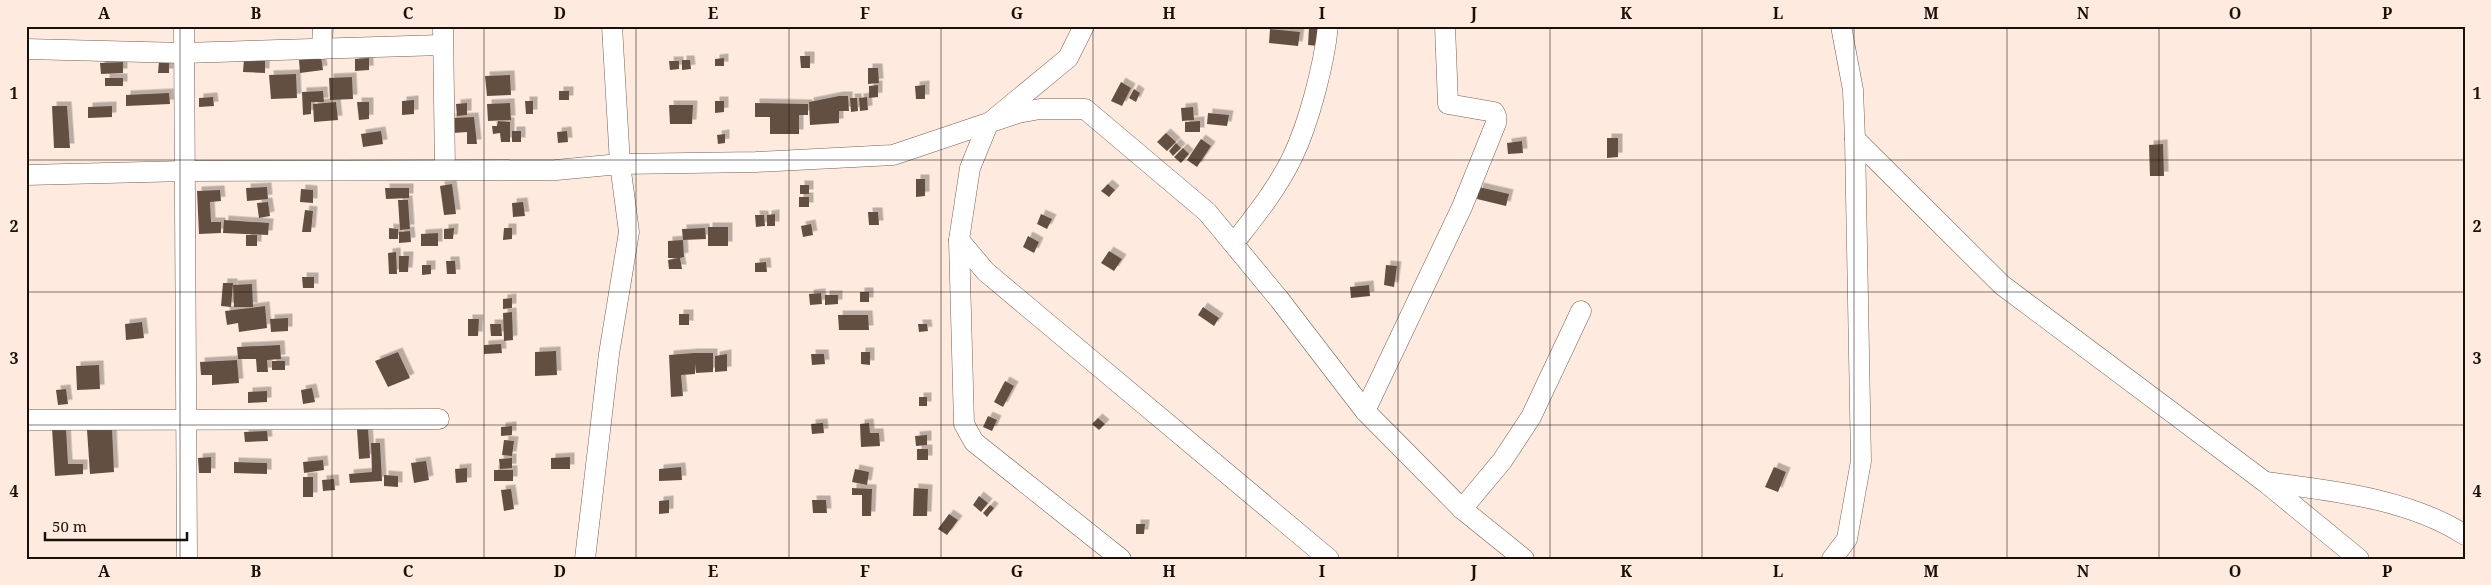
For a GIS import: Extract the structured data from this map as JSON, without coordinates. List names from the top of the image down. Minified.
{"scale_bar":"50 m","grid":{"columns":["A","B","C","D","E","F","G","H","I","J","K","L","M","N","O","P"],"rows":["1","2","3","4"]}}
